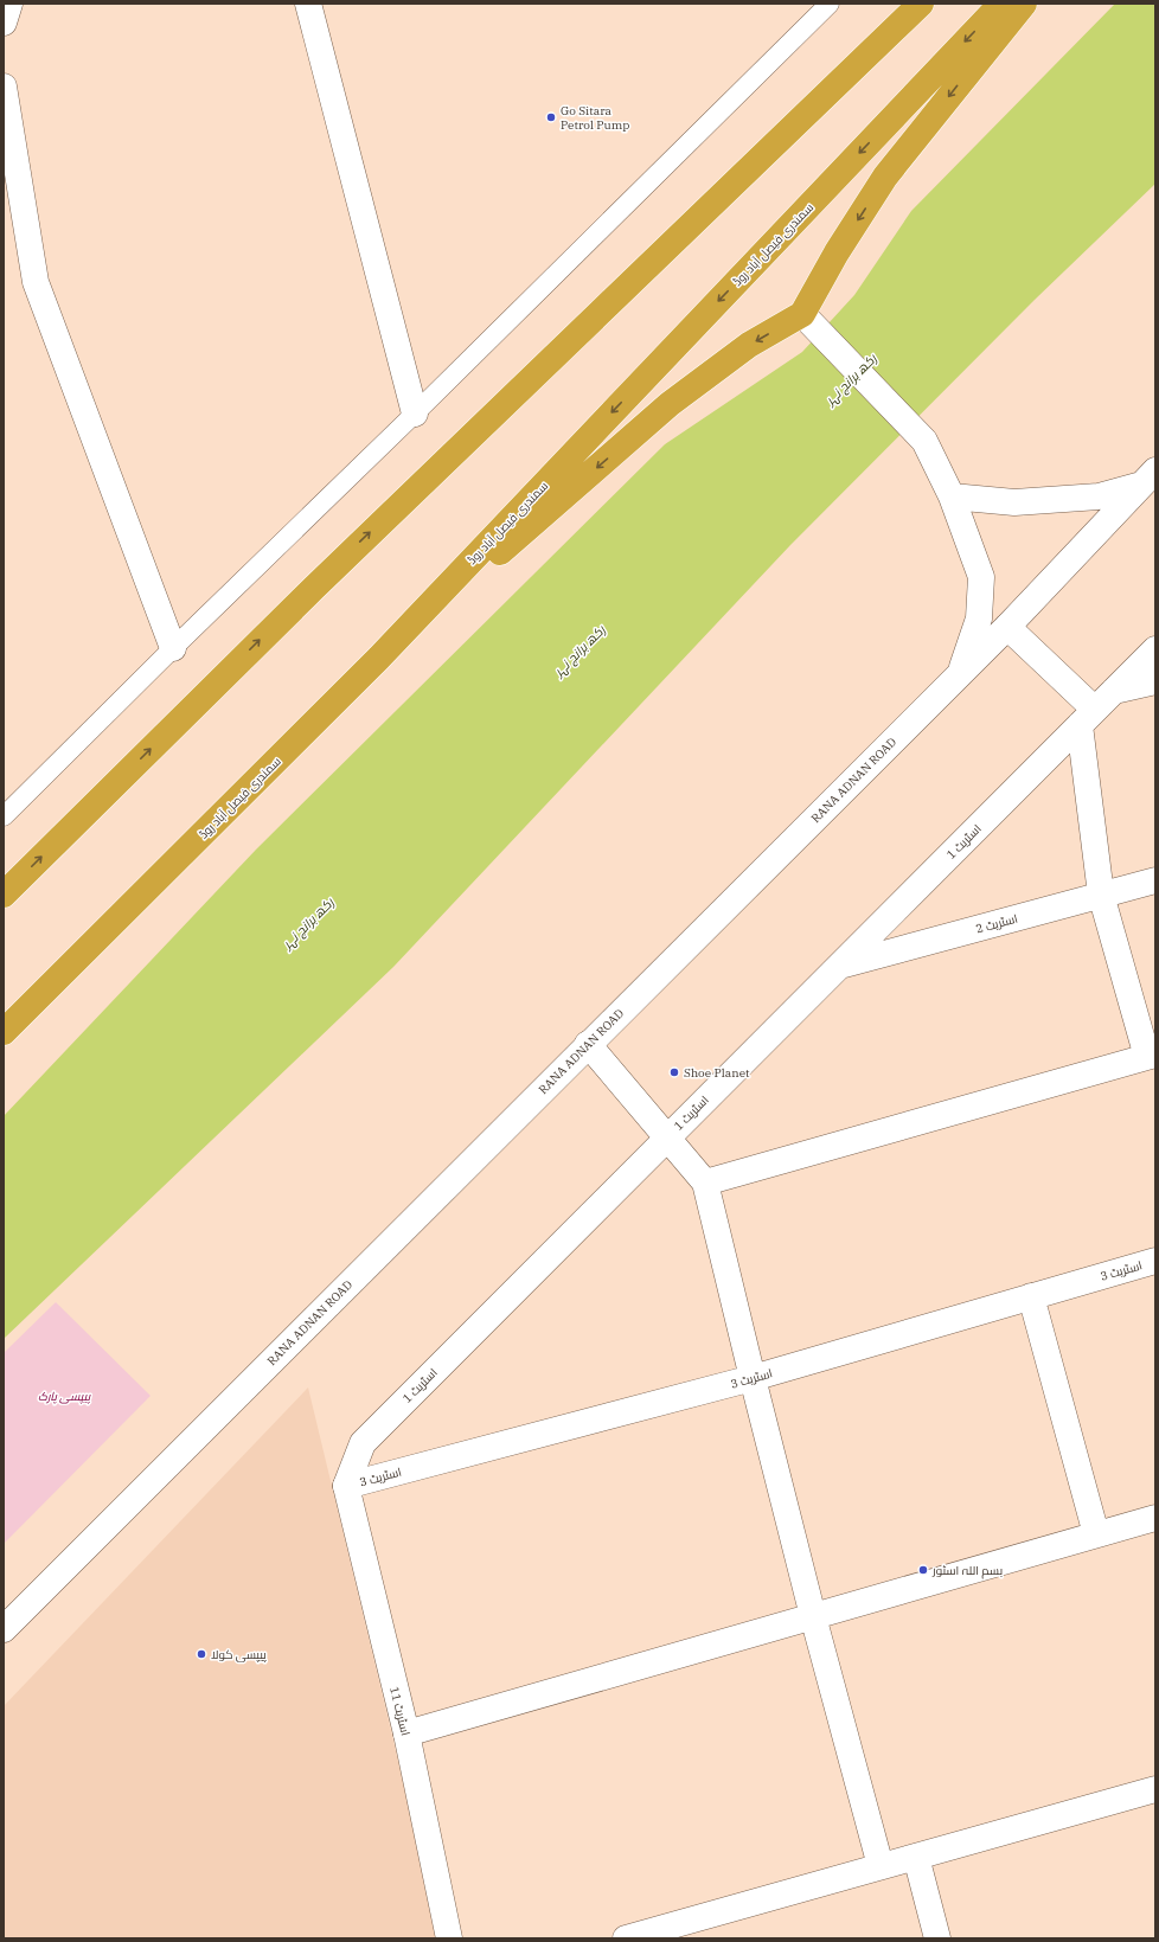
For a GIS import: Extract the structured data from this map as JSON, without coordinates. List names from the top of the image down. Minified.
{"streets":{"highway":["سمندری فیصل آباد روڈ"],"street":["RANA ADNAN ROAD","اسٹریٹ 1","اسٹریٹ 2","اسٹریٹ 3","اسٹریٹ 11"]},"crossings":[["اسٹریٹ 1","اسٹریٹ 2"],["اسٹریٹ 1","اسٹریٹ 3"],["اسٹریٹ 1","اسٹریٹ 11"],["اسٹریٹ 3","اسٹریٹ 11"]],"water":["رکھ برانچ نہر"],"parks":["پیپسی پارک"],"places":["Go Sitara Petrol Pump","Shoe Planet","بسم اللہ اسٹور","پیپسی کولا"]}
